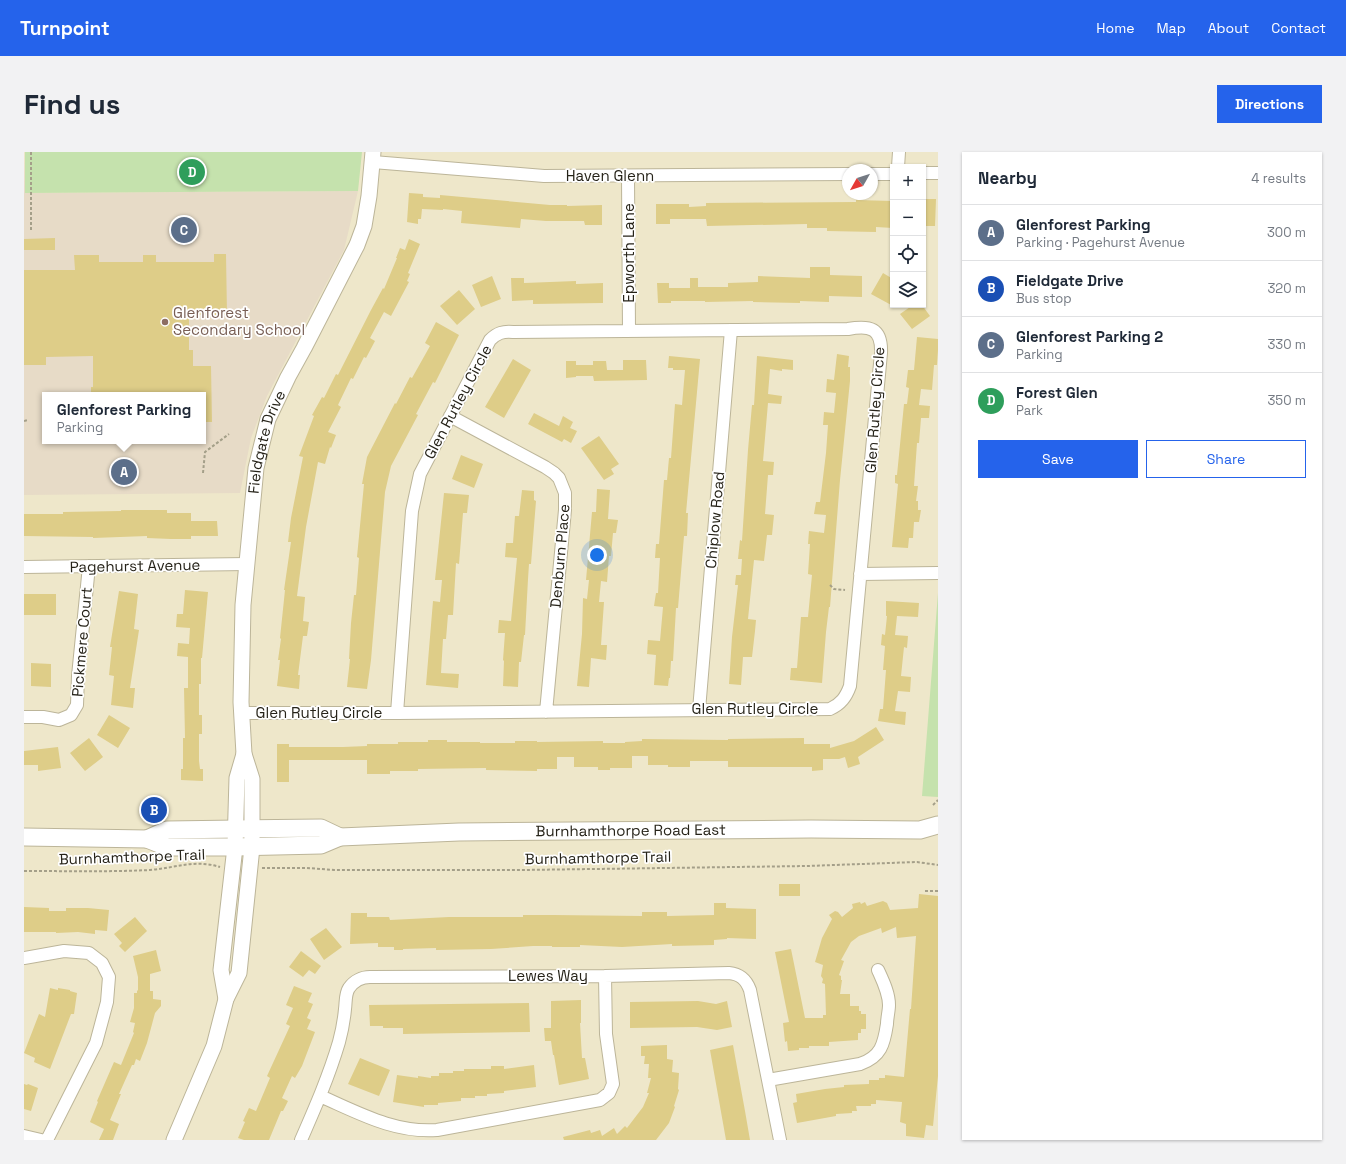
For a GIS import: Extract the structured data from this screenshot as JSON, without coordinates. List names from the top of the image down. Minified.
{"streets":{"main road":["Burnhamthorpe Road East"],"street":["Haven Glenn","Epworth Lane","Glen Rutley Circle","Fieldgate Drive","Chiplow Road","Denburn Place","Pagehurst Avenue","Pickmere Court","Lewes Way"],"path":["Burnhamthorpe Trail"]},"crossings":[["Haven Glenn","Epworth Lane"],["Haven Glenn","Fieldgate Drive"],["Epworth Lane","Glen Rutley Circle"],["Glen Rutley Circle","Fieldgate Drive"],["Glen Rutley Circle","Chiplow Road"],["Glen Rutley Circle","Denburn Place"],["Fieldgate Drive","Pagehurst Avenue"],["Fieldgate Drive","Burnhamthorpe Road East"],["Pagehurst Avenue","Pickmere Court"]],"places":["Glenforest Secondary School"],"north":"bottom left","page":{"header":"Turnpoint","nav":["Home","Map","About","Contact"],"buttons":["Directions",["Save","Share"]],"title":"Find us","heading":["Nearby","4 results"],"pins":["D","C","A","B"],"map_buttons":["+","−"],"list":[{"mark":"A","name":"Glenforest Parking","note":"Parking · Pagehurst Avenue","value":"300 m"},{"mark":"B","name":"Fieldgate Drive","note":"Bus stop","value":"320 m"},{"mark":"C","name":"Glenforest Parking 2","note":"Parking","value":"330 m"},{"mark":"D","name":"Forest Glen","note":"Park","value":"350 m"}],"popup":["Glenforest Parking","Parking"]}}
